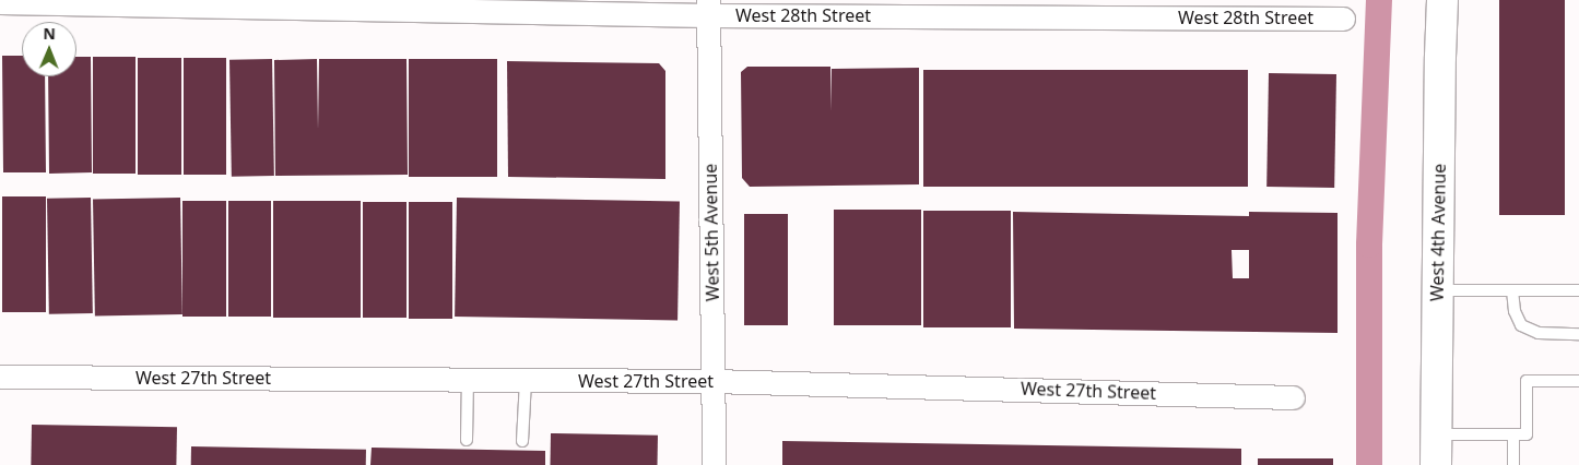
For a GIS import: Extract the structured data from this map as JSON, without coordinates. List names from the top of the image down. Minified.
{"streets":{"main road":["West 4th Avenue"],"street":["West 28th Street","West 5th Avenue","West 27th Street"]},"crossings":[["West 28th Street","West 5th Avenue"],["West 5th Avenue","West 27th Street"]],"north":"top"}
